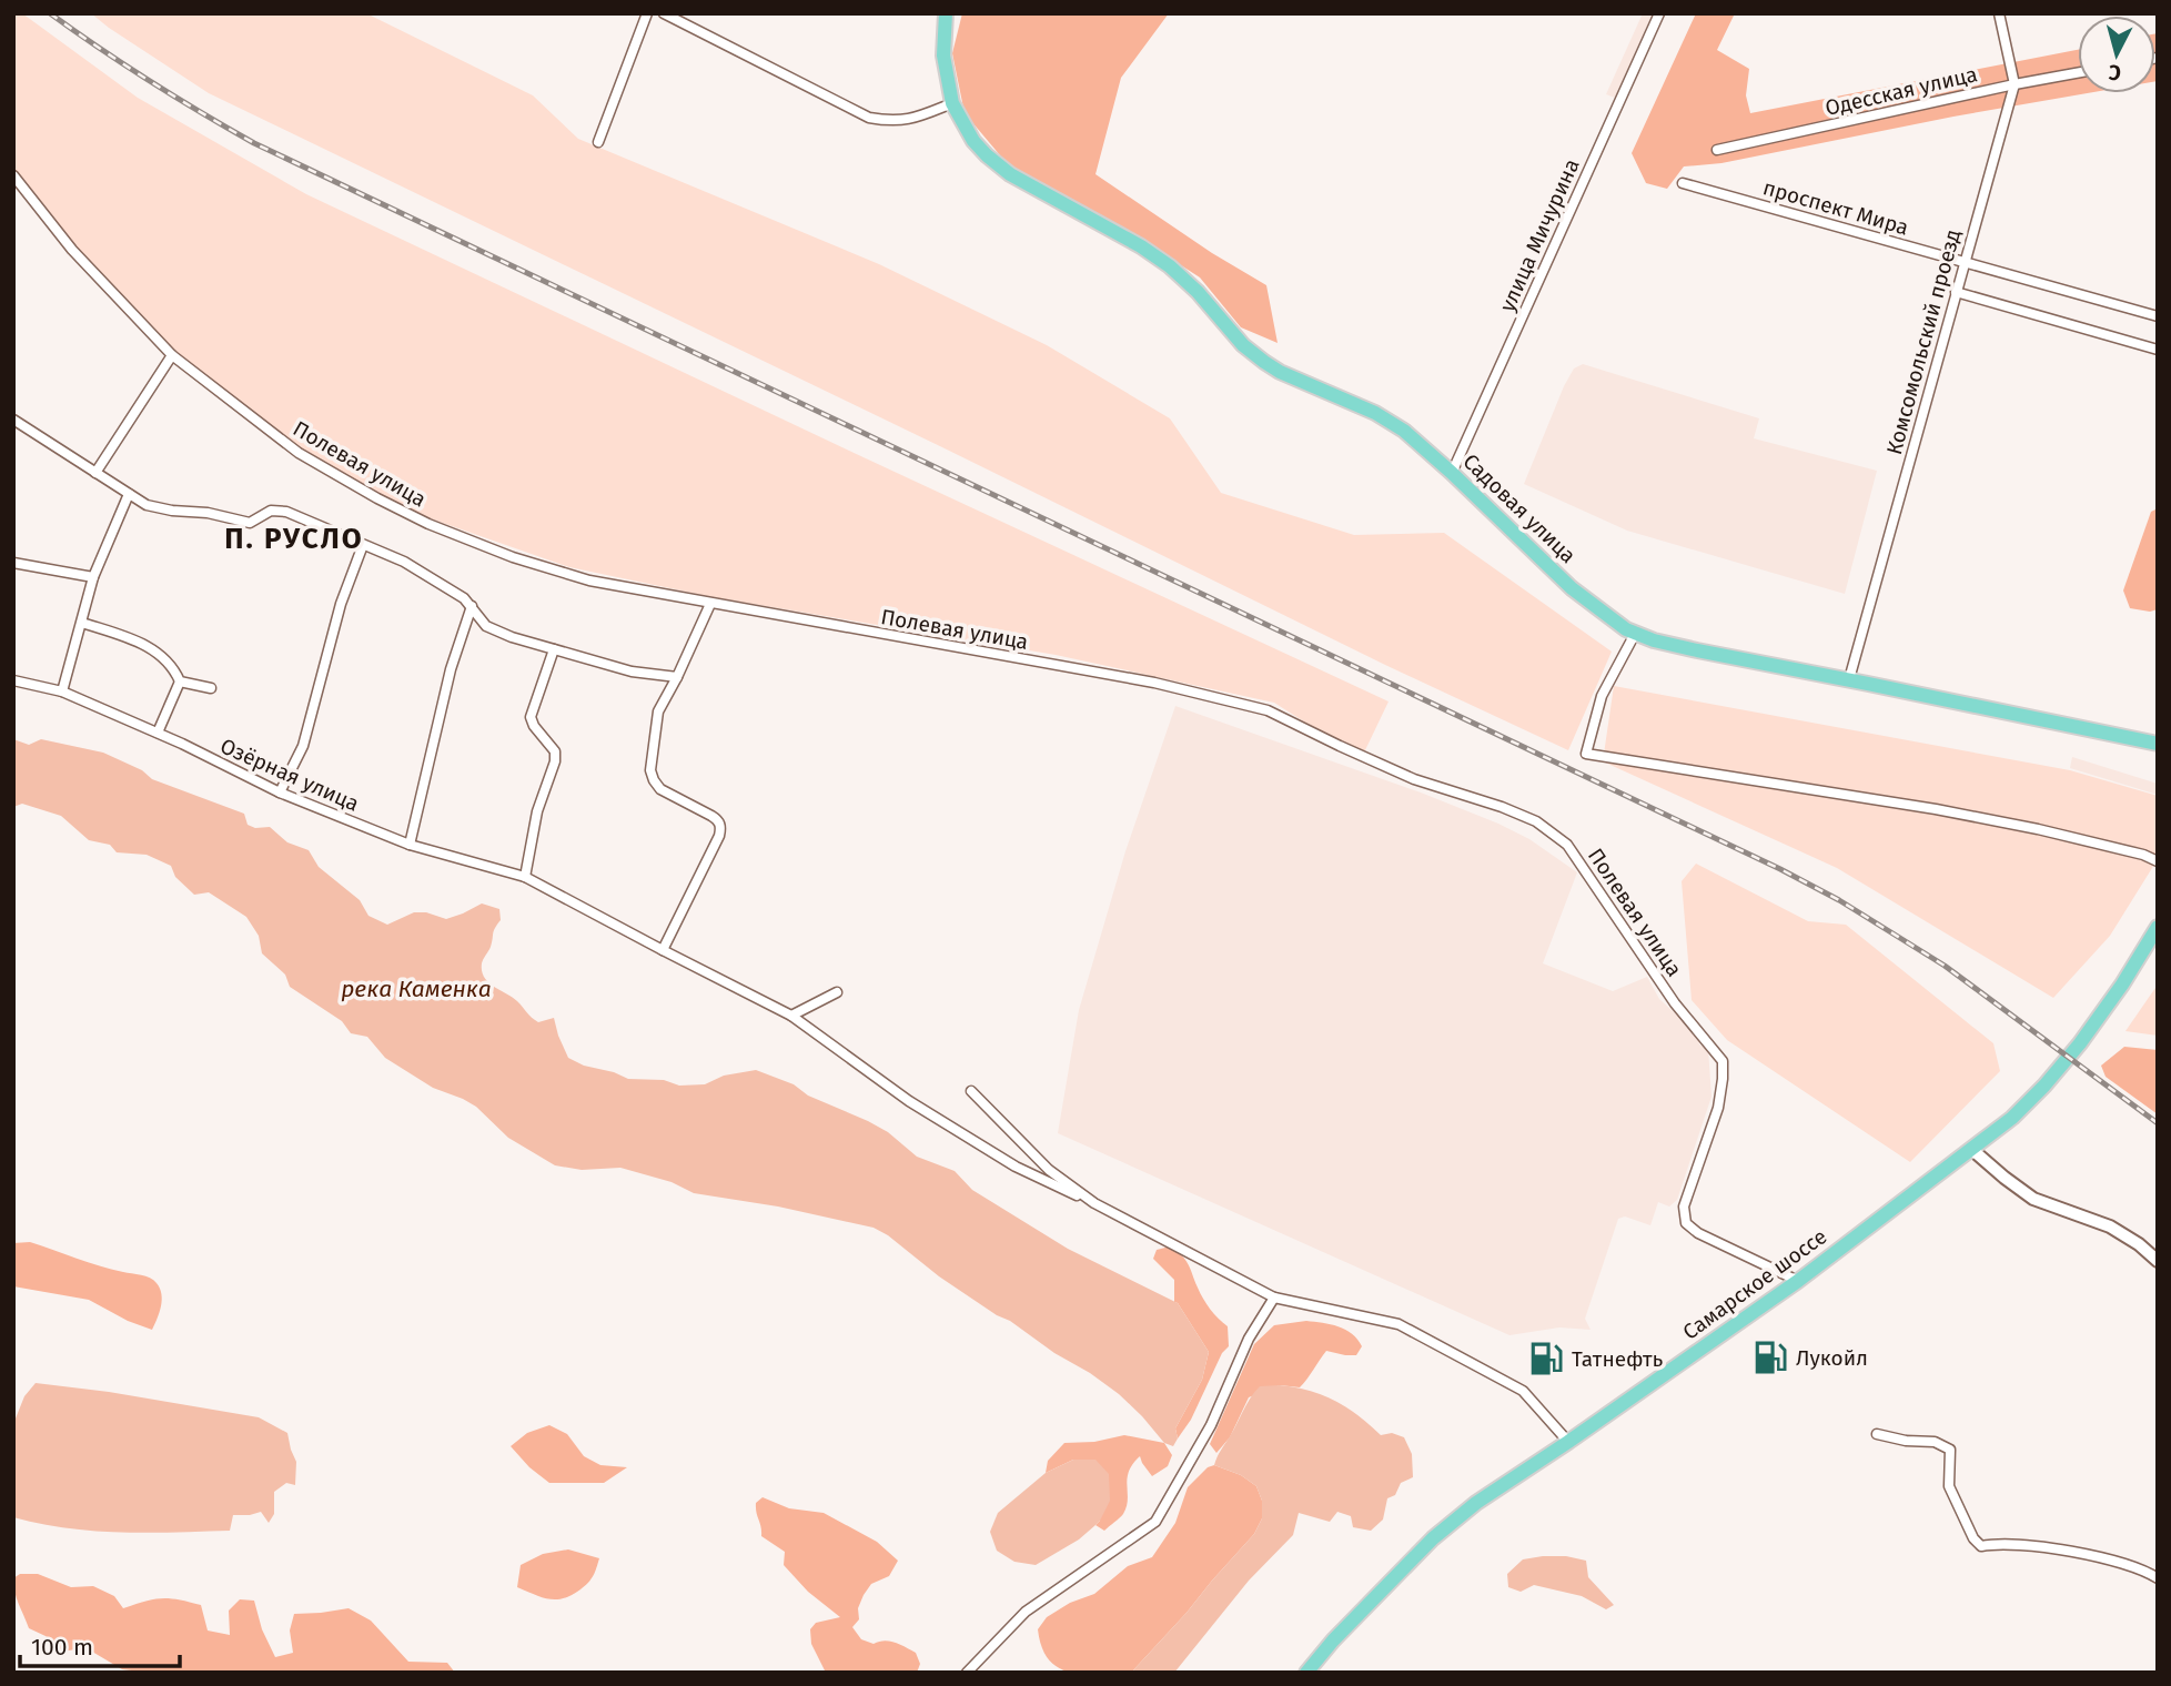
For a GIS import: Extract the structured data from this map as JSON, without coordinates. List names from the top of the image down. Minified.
{"streets":{"main road":["Садовая улица","Самарское шоссе"],"street":["Одесская улица","проспект Мира","улица Мичурина","Комсомольский проезд","Полевая улица","Озёрная улица"]},"crossings":[["Одесская улица","Комсомольский проезд"],["проспект Мира","Комсомольский проезд"],["улица Мичурина","Садовая улица"],["Комсомольский проезд","Садовая улица"],["Полевая улица","Самарское шоссе"]],"districts":["П. РУСЛО"],"water":["река Каменка"],"places":{"fuel station":["Лукойл","Татнефть"]},"scale_bar":"100 m","north":"bottom"}
